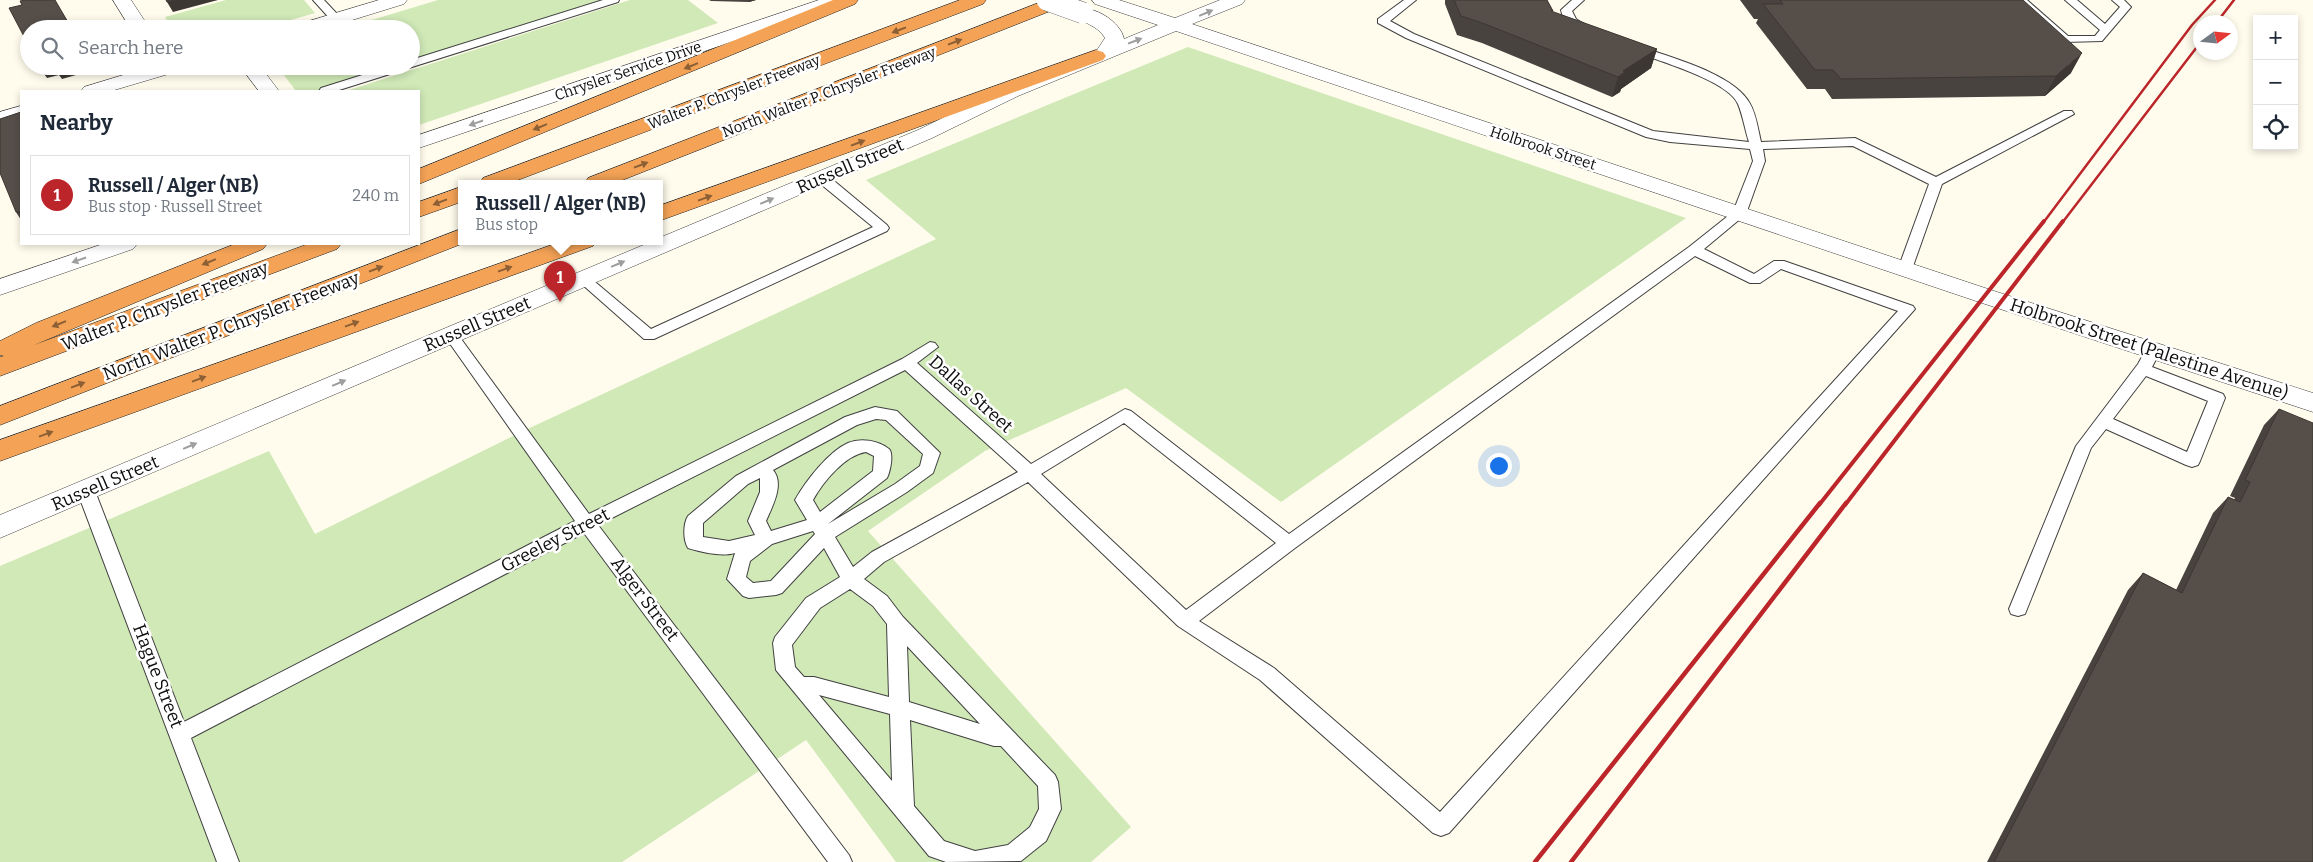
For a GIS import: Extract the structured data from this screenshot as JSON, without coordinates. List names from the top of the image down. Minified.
{"streets":{"highway":["Walter P. Chrysler Freeway","North Walter P. Chrysler Freeway"],"street":["Chrysler Service Drive","Holbrook Street","Russell Street","Holbrook Street (Palestine Avenue)"],"lane":["Dallas Street","Greeley Street","Alger Street","Hague Street"]},"crossings":[["Holbrook Street","Russell Street"],["Holbrook Street","Holbrook Street (Palestine Avenue)"],["Russell Street","Alger Street"],["Russell Street","Hague Street"],["Dallas Street","Greeley Street"],["Greeley Street","Alger Street"],["Greeley Street","Hague Street"]],"one_way":["Chrysler Service Drive","Russell Street"],"north":"right","page":{"map_buttons":["+","−"],"search":"Search here","heading":"Nearby","list":[{"mark":"1","name":"Russell / Alger (NB)","note":"Bus stop · Russell Street","value":"240 m"}],"popup":["Russell / Alger (NB)","Bus stop"],"pins":"1"}}
